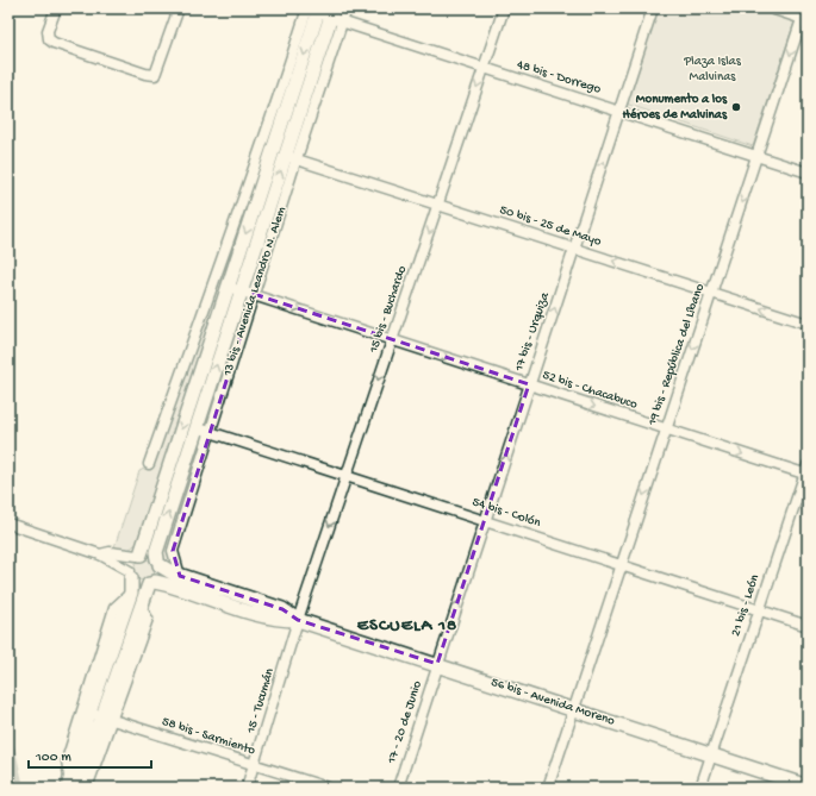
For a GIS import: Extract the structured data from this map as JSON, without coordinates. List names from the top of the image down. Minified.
{"streets":{"main road":["13 bis - Avenida Leandro N. Alem","56 bis - Avenida Moreno"],"street":["48 bis - Dorrego","50 bis - 25 de Mayo","15 bis - Buchardo","17 bis - Urquiza","19 bis - República del Líbano","52 bis - Chacabuco","54 bis - Colón","21 bis - León","15 - Tucumán","17 - 20 de Junio","58 bis - Sarmiento"]},"crossings":[["48 bis - Dorrego","13 bis - Avenida Leandro N. Alem"],["48 bis - Dorrego","15 bis - Buchardo"],["48 bis - Dorrego","17 bis - Urquiza"],["48 bis - Dorrego","19 bis - República del Líbano"],["50 bis - 25 de Mayo","13 bis - Avenida Leandro N. Alem"],["50 bis - 25 de Mayo","15 bis - Buchardo"],["50 bis - 25 de Mayo","17 bis - Urquiza"],["50 bis - 25 de Mayo","19 bis - República del Líbano"],["13 bis - Avenida Leandro N. Alem","52 bis - Chacabuco"],["13 bis - Avenida Leandro N. Alem","54 bis - Colón"],["13 bis - Avenida Leandro N. Alem","56 bis - Avenida Moreno"],["15 bis - Buchardo","52 bis - Chacabuco"],["15 bis - Buchardo","54 bis - Colón"],["15 bis - Buchardo","15 - Tucumán"],["15 bis - Buchardo","56 bis - Avenida Moreno"],["17 bis - Urquiza","52 bis - Chacabuco"],["17 bis - Urquiza","54 bis - Colón"],["17 bis - Urquiza","56 bis - Avenida Moreno"],["17 bis - Urquiza","17 - 20 de Junio"],["19 bis - República del Líbano","52 bis - Chacabuco"],["19 bis - República del Líbano","54 bis - Colón"],["19 bis - República del Líbano","56 bis - Avenida Moreno"],["52 bis - Chacabuco","21 bis - León"],["54 bis - Colón","21 bis - León"],["21 bis - León","56 bis - Avenida Moreno"],["15 - Tucumán","56 bis - Avenida Moreno"],["15 - Tucumán","58 bis - Sarmiento"],["56 bis - Avenida Moreno","17 - 20 de Junio"]],"one_way":["50 bis - 25 de Mayo","15 bis - Buchardo","17 bis - Urquiza","19 bis - República del Líbano","52 bis - Chacabuco"],"districts":["ESCUELA 18"],"parks":["Plaza Islas Malvinas"],"places":["Monumento a los Héroes de Malvinas"],"scale_bar":"100 m"}
